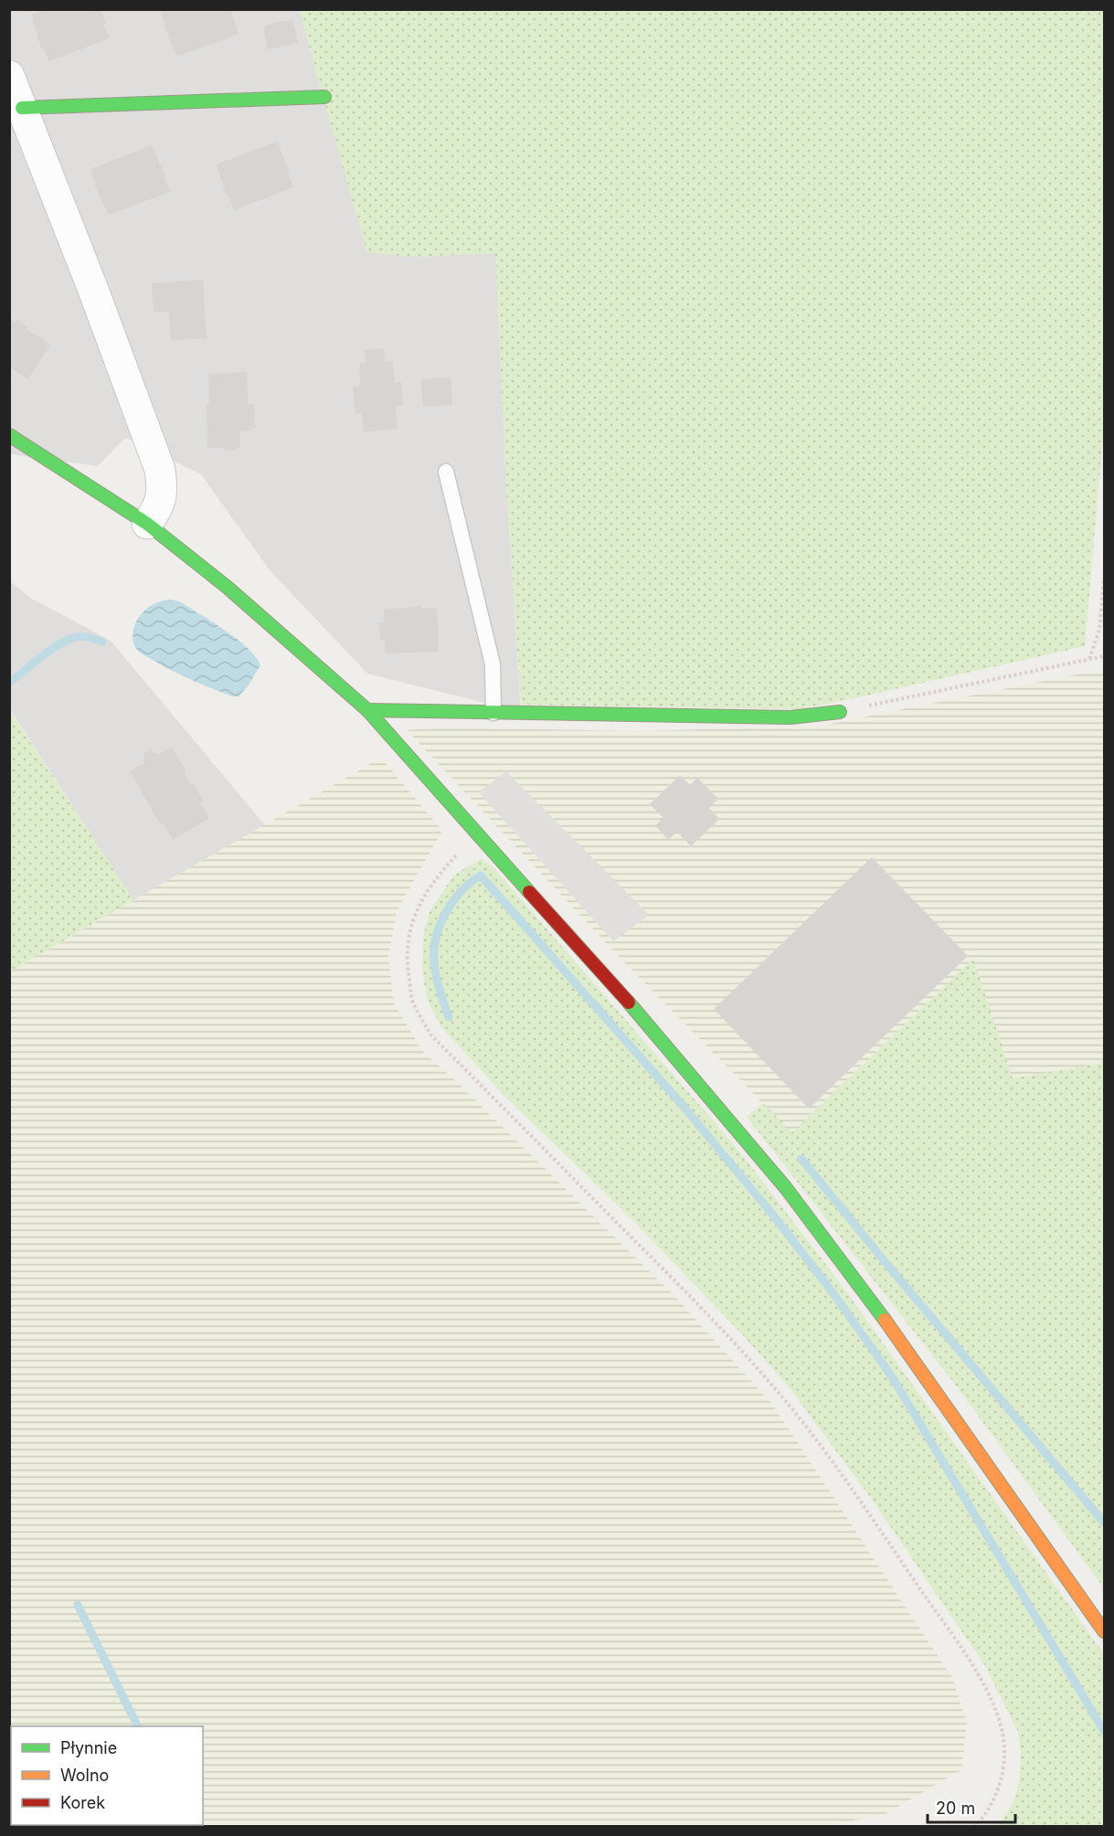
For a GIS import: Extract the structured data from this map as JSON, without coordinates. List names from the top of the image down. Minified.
{"legend":["Płynnie","Wolno","Korek"],"scale_bar":"20 m"}
